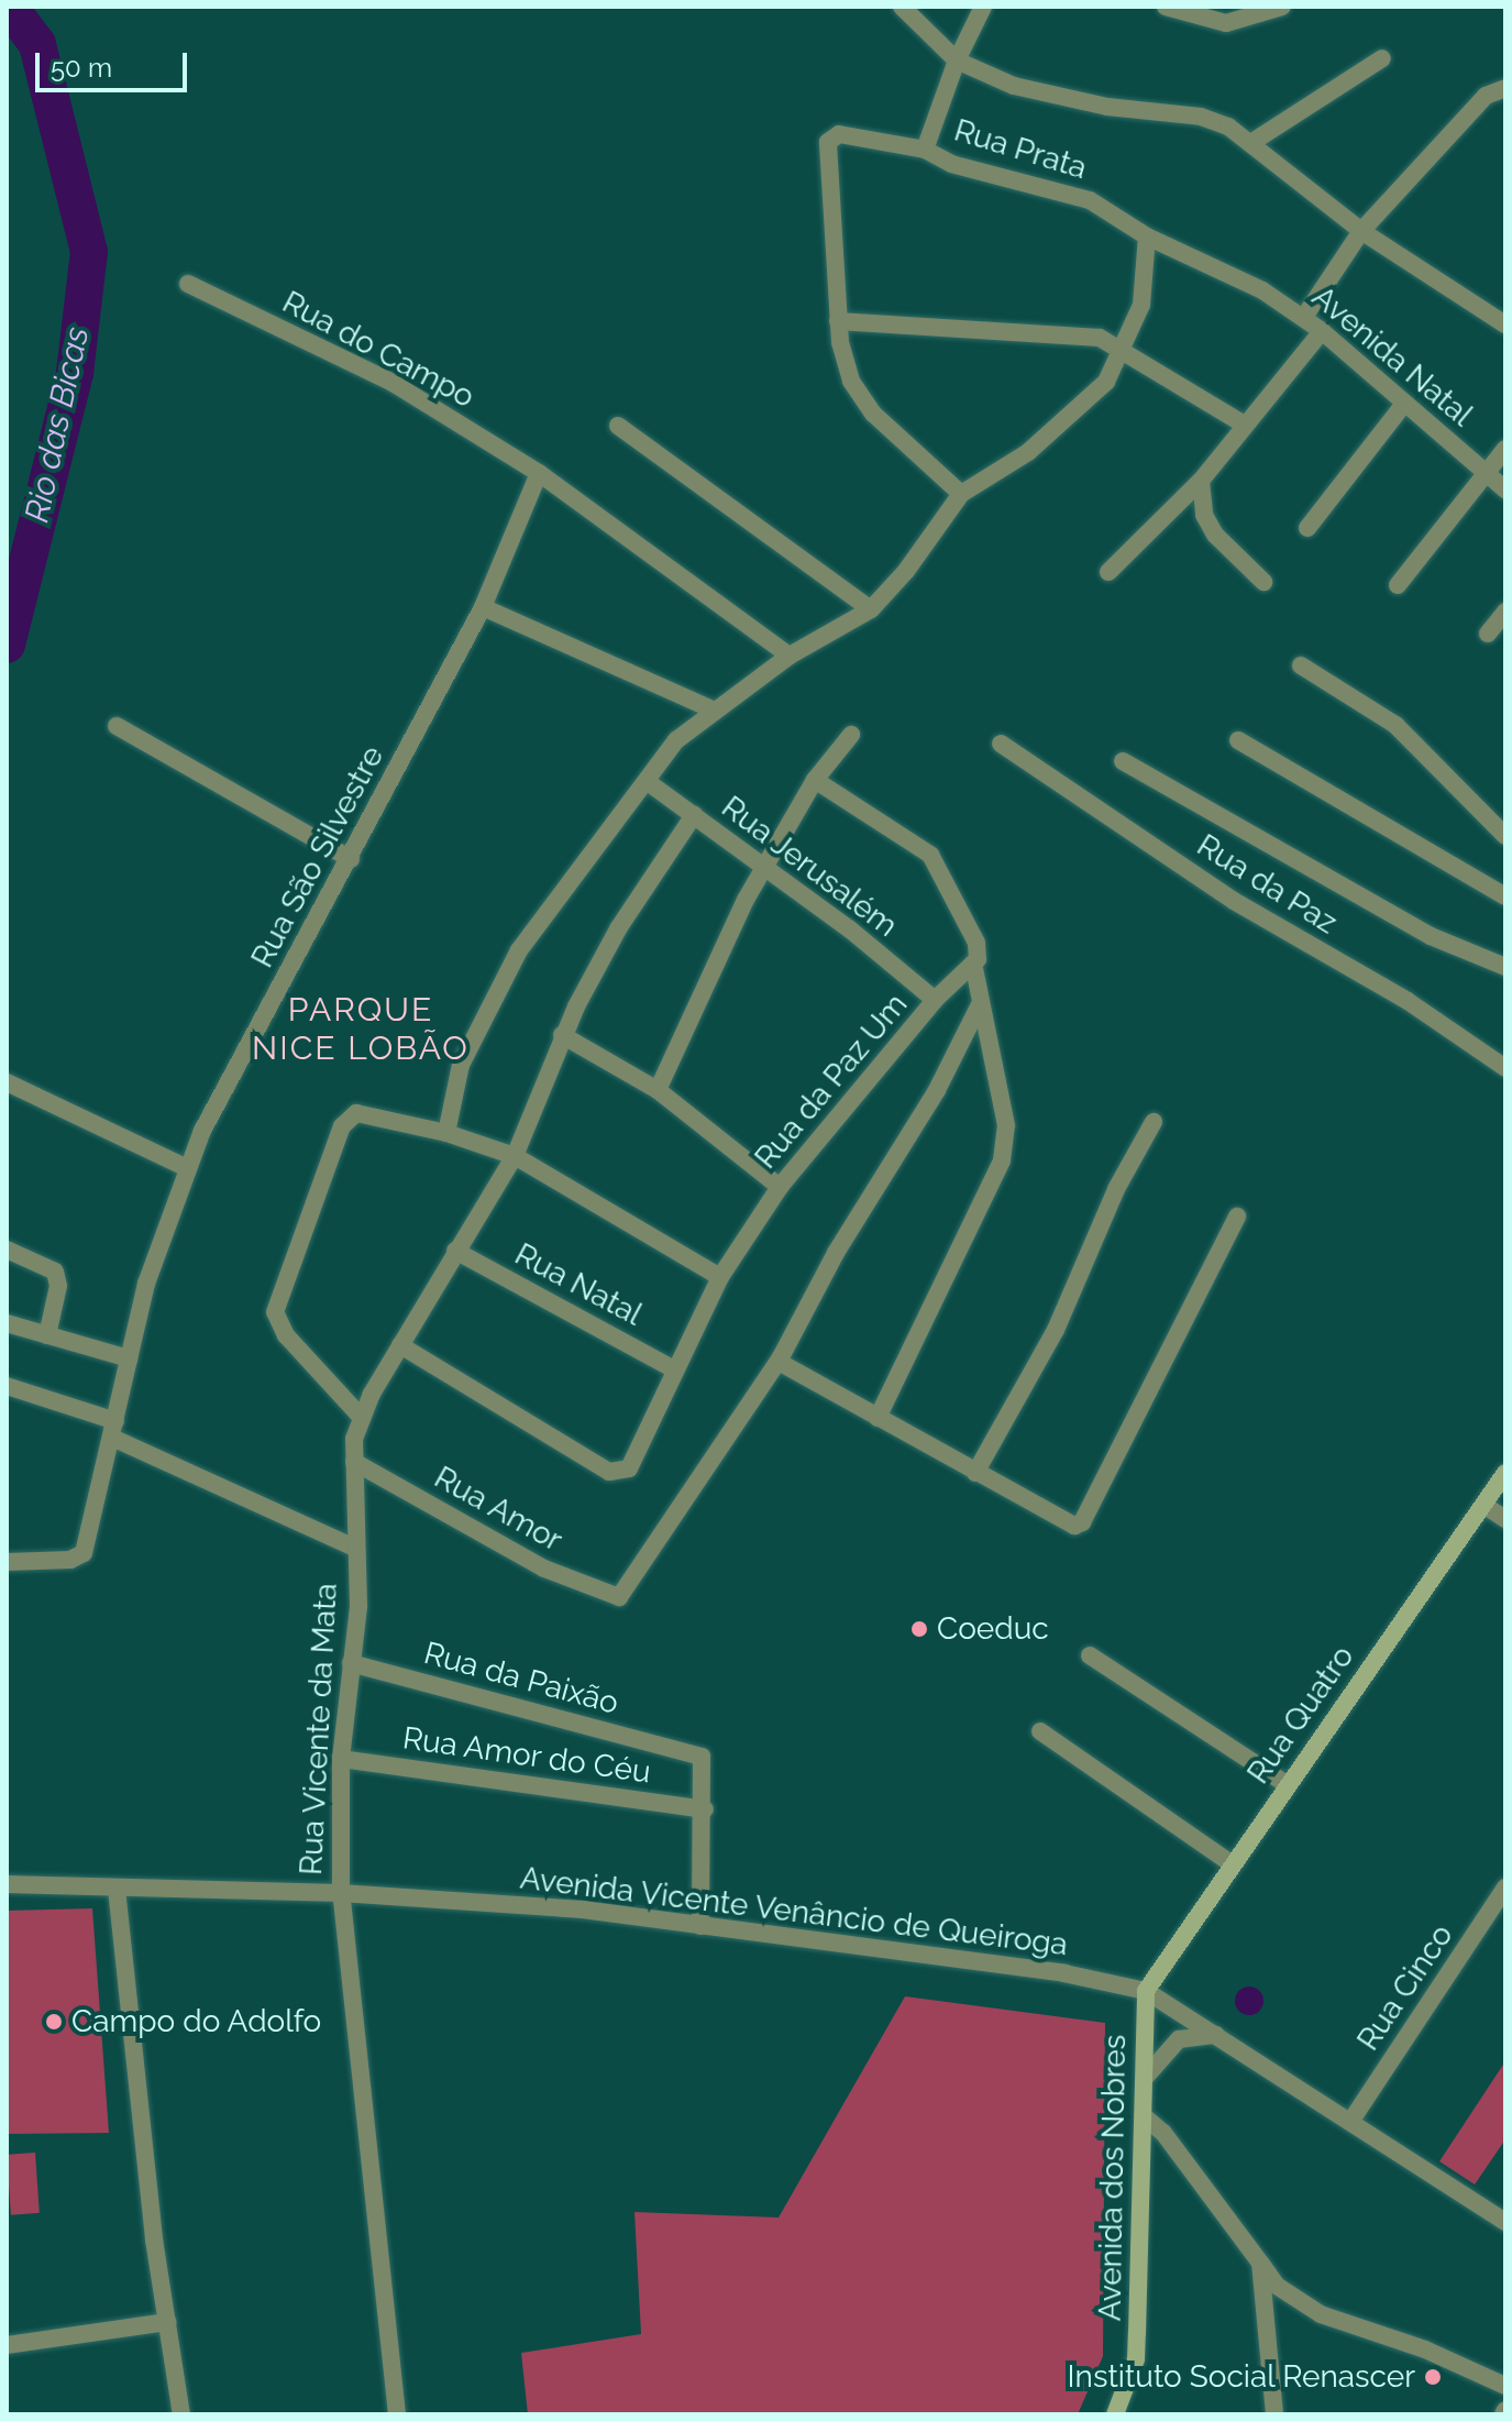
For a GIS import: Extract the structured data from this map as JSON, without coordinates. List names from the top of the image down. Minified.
{"streets":{"main road":["Rua Quatro","Avenida dos Nobres"],"street":["Rua Prata","Rua do Campo","Avenida Natal","Rua São Silvestre","Rua Jerusalém","Rua da Paz","Rua da Paz Um","Rua Natal","Rua Amor","Rua da Paixão","Rua Vicente da Mata","Rua Amor do Céu","Avenida Vicente Venâncio de Queiroga","Rua Cinco"]},"crossings":[["Rua Prata","Avenida Natal"],["Rua Jerusalém","Rua da Paz Um"],["Rua Jerusalém","Rua Vicente da Mata"],["Rua da Paz Um","Rua Natal"],["Rua da Paz Um","Rua Vicente da Mata"],["Rua Natal","Rua Vicente da Mata"],["Rua Amor","Rua Vicente da Mata"],["Rua da Paixão","Rua Vicente da Mata"],["Rua da Paixão","Rua Amor do Céu"],["Rua Quatro","Avenida Vicente Venâncio de Queiroga"],["Rua Quatro","Avenida dos Nobres"],["Rua Vicente da Mata","Rua Amor do Céu"],["Rua Vicente da Mata","Avenida Vicente Venâncio de Queiroga"],["Rua Amor do Céu","Avenida Vicente Venâncio de Queiroga"],["Avenida Vicente Venâncio de Queiroga","Rua Cinco"],["Avenida Vicente Venâncio de Queiroga","Avenida dos Nobres"]],"districts":["PARQUE NICE LOBÃO"],"water":["Rio das Bicas"],"places":["Coeduc","Campo do Adolfo","Instituto Social Renascer"],"scale_bar":"50 m"}
